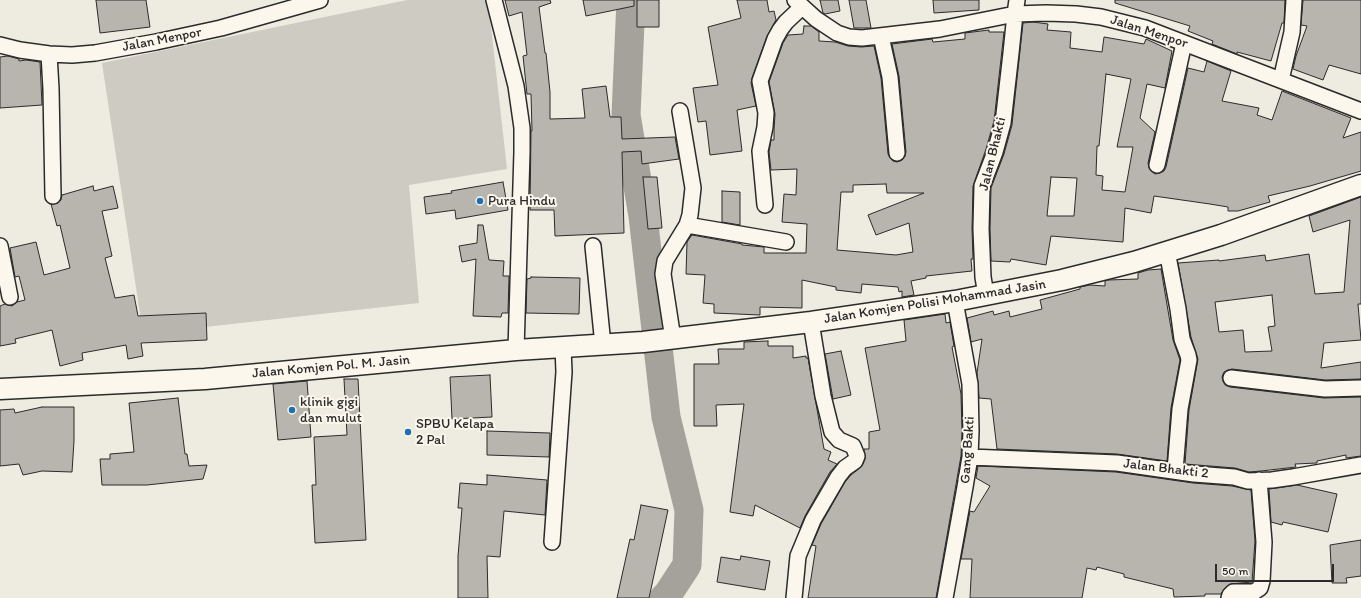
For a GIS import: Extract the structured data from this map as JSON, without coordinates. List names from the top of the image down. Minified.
{"streets":{"main road":["Jalan Komjen Polisi Mohammad Jasin","Jalan Komjen Pol. M. Jasin"],"street":["Jalan Menpor","Jalan Bhakti","Gang Bakti","Jalan Bhakti 2"]},"crossings":[["Jalan Menpor","Jalan Bhakti"],["Jalan Bhakti","Jalan Komjen Polisi Mohammad Jasin"],["Jalan Komjen Polisi Mohammad Jasin","Jalan Komjen Pol. M. Jasin"],["Jalan Komjen Polisi Mohammad Jasin","Gang Bakti"],["Gang Bakti","Jalan Bhakti 2"]],"places":["Pura Hindu","klinik gigi dan mulut","SPBU Kelapa 2 Pal"],"scale_bar":"50 m"}
